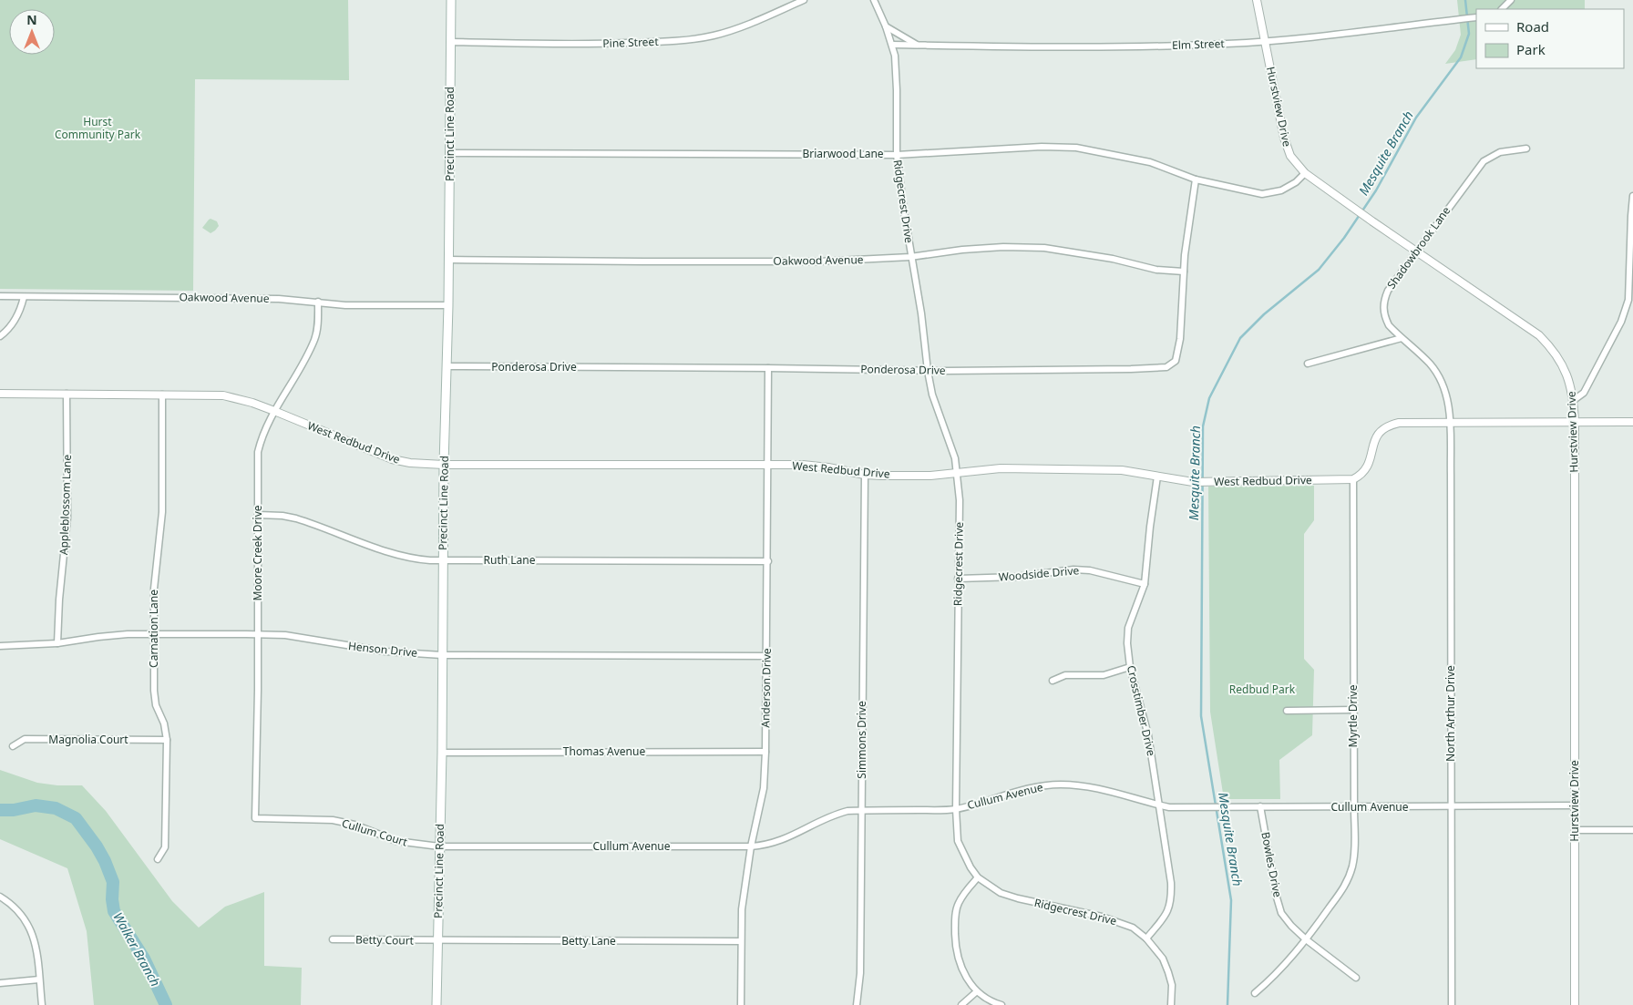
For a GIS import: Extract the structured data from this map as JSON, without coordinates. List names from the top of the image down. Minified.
{"streets":{"main road":["Precinct Line Road"],"street":["Pine Street","Elm Street","Hurstview Drive","Briarwood Lane","Ridgecrest Drive","Shadowbrook Lane","Oakwood Avenue","Ponderosa Drive","West Redbud Drive","Appleblossom Lane","Moore Creek Drive","Ruth Lane","Woodside Drive","Carnation Lane","Henson Drive","Anderson Drive","Crosstimber Drive","North Arthur Drive","Myrtle Drive","Magnolia Court","Simmons Drive","Thomas Avenue","Cullum Avenue","Cullum Court","Bowles Drive","Betty Court","Betty Lane"]},"crossings":[["Pine Street","Precinct Line Road"],["Elm Street","Hurstview Drive"],["Elm Street","Ridgecrest Drive"],["Hurstview Drive","Briarwood Lane"],["Hurstview Drive","Shadowbrook Lane"],["Hurstview Drive","Cullum Avenue"],["Precinct Line Road","Briarwood Lane"],["Precinct Line Road","Oakwood Avenue"],["Precinct Line Road","Ponderosa Drive"],["Precinct Line Road","West Redbud Drive"],["Precinct Line Road","Ruth Lane"],["Precinct Line Road","Henson Drive"],["Precinct Line Road","Thomas Avenue"],["Precinct Line Road","Cullum Avenue"],["Precinct Line Road","Cullum Court"],["Precinct Line Road","Betty Court"],["Precinct Line Road","Betty Lane"],["Briarwood Lane","Ridgecrest Drive"],["Briarwood Lane","Ponderosa Drive"],["Ridgecrest Drive","Oakwood Avenue"],["Ridgecrest Drive","Ponderosa Drive"],["Ridgecrest Drive","West Redbud Drive"],["Ridgecrest Drive","Woodside Drive"],["Ridgecrest Drive","Crosstimber Drive"],["Ridgecrest Drive","Cullum Avenue"],["Shadowbrook Lane","North Arthur Drive"],["Oakwood Avenue","Ponderosa Drive"],["Oakwood Avenue","Moore Creek Drive"],["Ponderosa Drive","Anderson Drive"],["West Redbud Drive","Appleblossom Lane"],["West Redbud Drive","Moore Creek Drive"],["West Redbud Drive","Carnation Lane"],["West Redbud Drive","Anderson Drive"],["West Redbud Drive","Crosstimber Drive"],["West Redbud Drive","Myrtle Drive"],["West Redbud Drive","Simmons Drive"],["Appleblossom Lane","Henson Drive"],["Moore Creek Drive","Ruth Lane"],["Moore Creek Drive","Henson Drive"],["Moore Creek Drive","Cullum Court"],["Ruth Lane","Anderson Drive"],["Woodside Drive","Crosstimber Drive"],["Carnation Lane","Henson Drive"],["Carnation Lane","Magnolia Court"],["Henson Drive","Anderson Drive"],["Anderson Drive","Thomas Avenue"],["Anderson Drive","Cullum Avenue"],["Anderson Drive","Betty Lane"],["Crosstimber Drive","Cullum Avenue"],["North Arthur Drive","Cullum Avenue"],["Myrtle Drive","Cullum Avenue"],["Myrtle Drive","Bowles Drive"],["Simmons Drive","Cullum Avenue"],["Cullum Avenue","Cullum Court"],["Cullum Avenue","Bowles Drive"],["Betty Court","Betty Lane"]],"water":["Mesquite Branch","Walker Branch"],"parks":["Hurst Community Park","Redbud Park"],"legend":["Road","Park"],"north":"top"}
